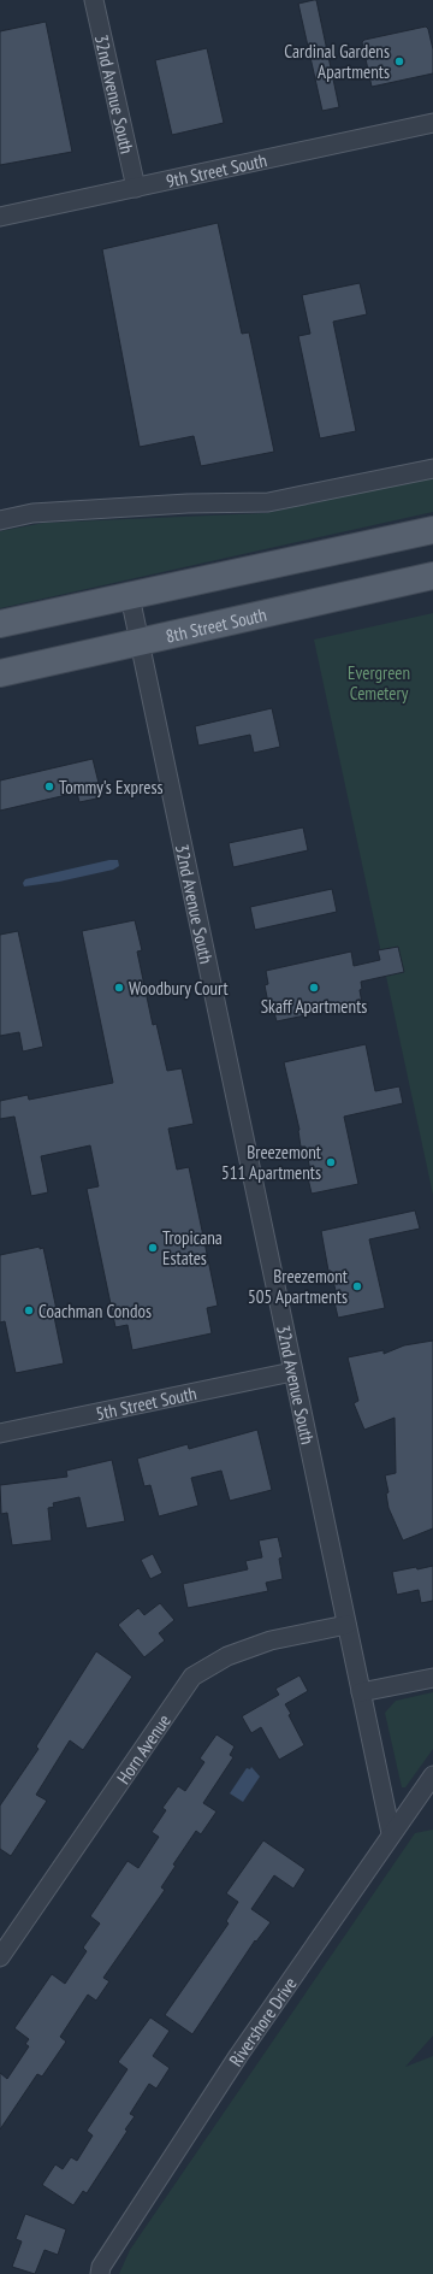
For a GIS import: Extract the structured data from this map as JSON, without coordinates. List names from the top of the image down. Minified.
{"streets":{"main road":["8th Street South"],"street":["32nd Avenue South","9th Street South","5th Street South","Horn Avenue","Rivershore Drive"]},"crossings":[["32nd Avenue South","9th Street South"],["32nd Avenue South","8th Street South"],["32nd Avenue South","5th Street South"],["32nd Avenue South","Horn Avenue"],["32nd Avenue South","Rivershore Drive"]],"parks":["Evergreen Cemetery"],"places":["Cardinal Gardens Apartments","Tommy's Express","Woodbury Court","Skaff Apartments","Breezemont 511 Apartments","Tropicana Estates","Breezemont 505 Apartments","Coachman Condos"]}
